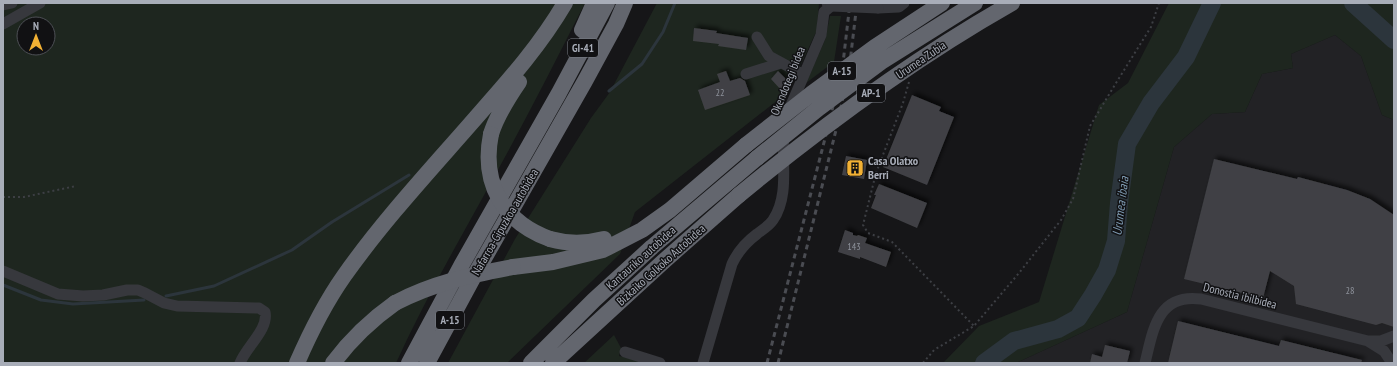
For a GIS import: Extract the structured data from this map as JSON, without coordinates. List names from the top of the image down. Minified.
{"streets":{"highway":["GI-41","Urumea Zubia","A-15","AP-1","Nafarroa-Gipuzkoa autobidea","Kantauriko autobidea","Bizkaiko Golkoko Autobidea"],"street":["Okendotegi bidea","Donostia ibilbidea"]},"crossings":[["GI-41","Nafarroa-Gipuzkoa autobidea"],["Urumea Zubia","Kantauriko autobidea"],["Urumea Zubia","Bizkaiko Golkoko Autobidea"],["AP-1","Bizkaiko Golkoko Autobidea"]],"water":["Urumea ibaia"],"places":{"building":["Casa Olatxo Berri"]},"house_numbers":["22","143","28"],"north":"top"}
